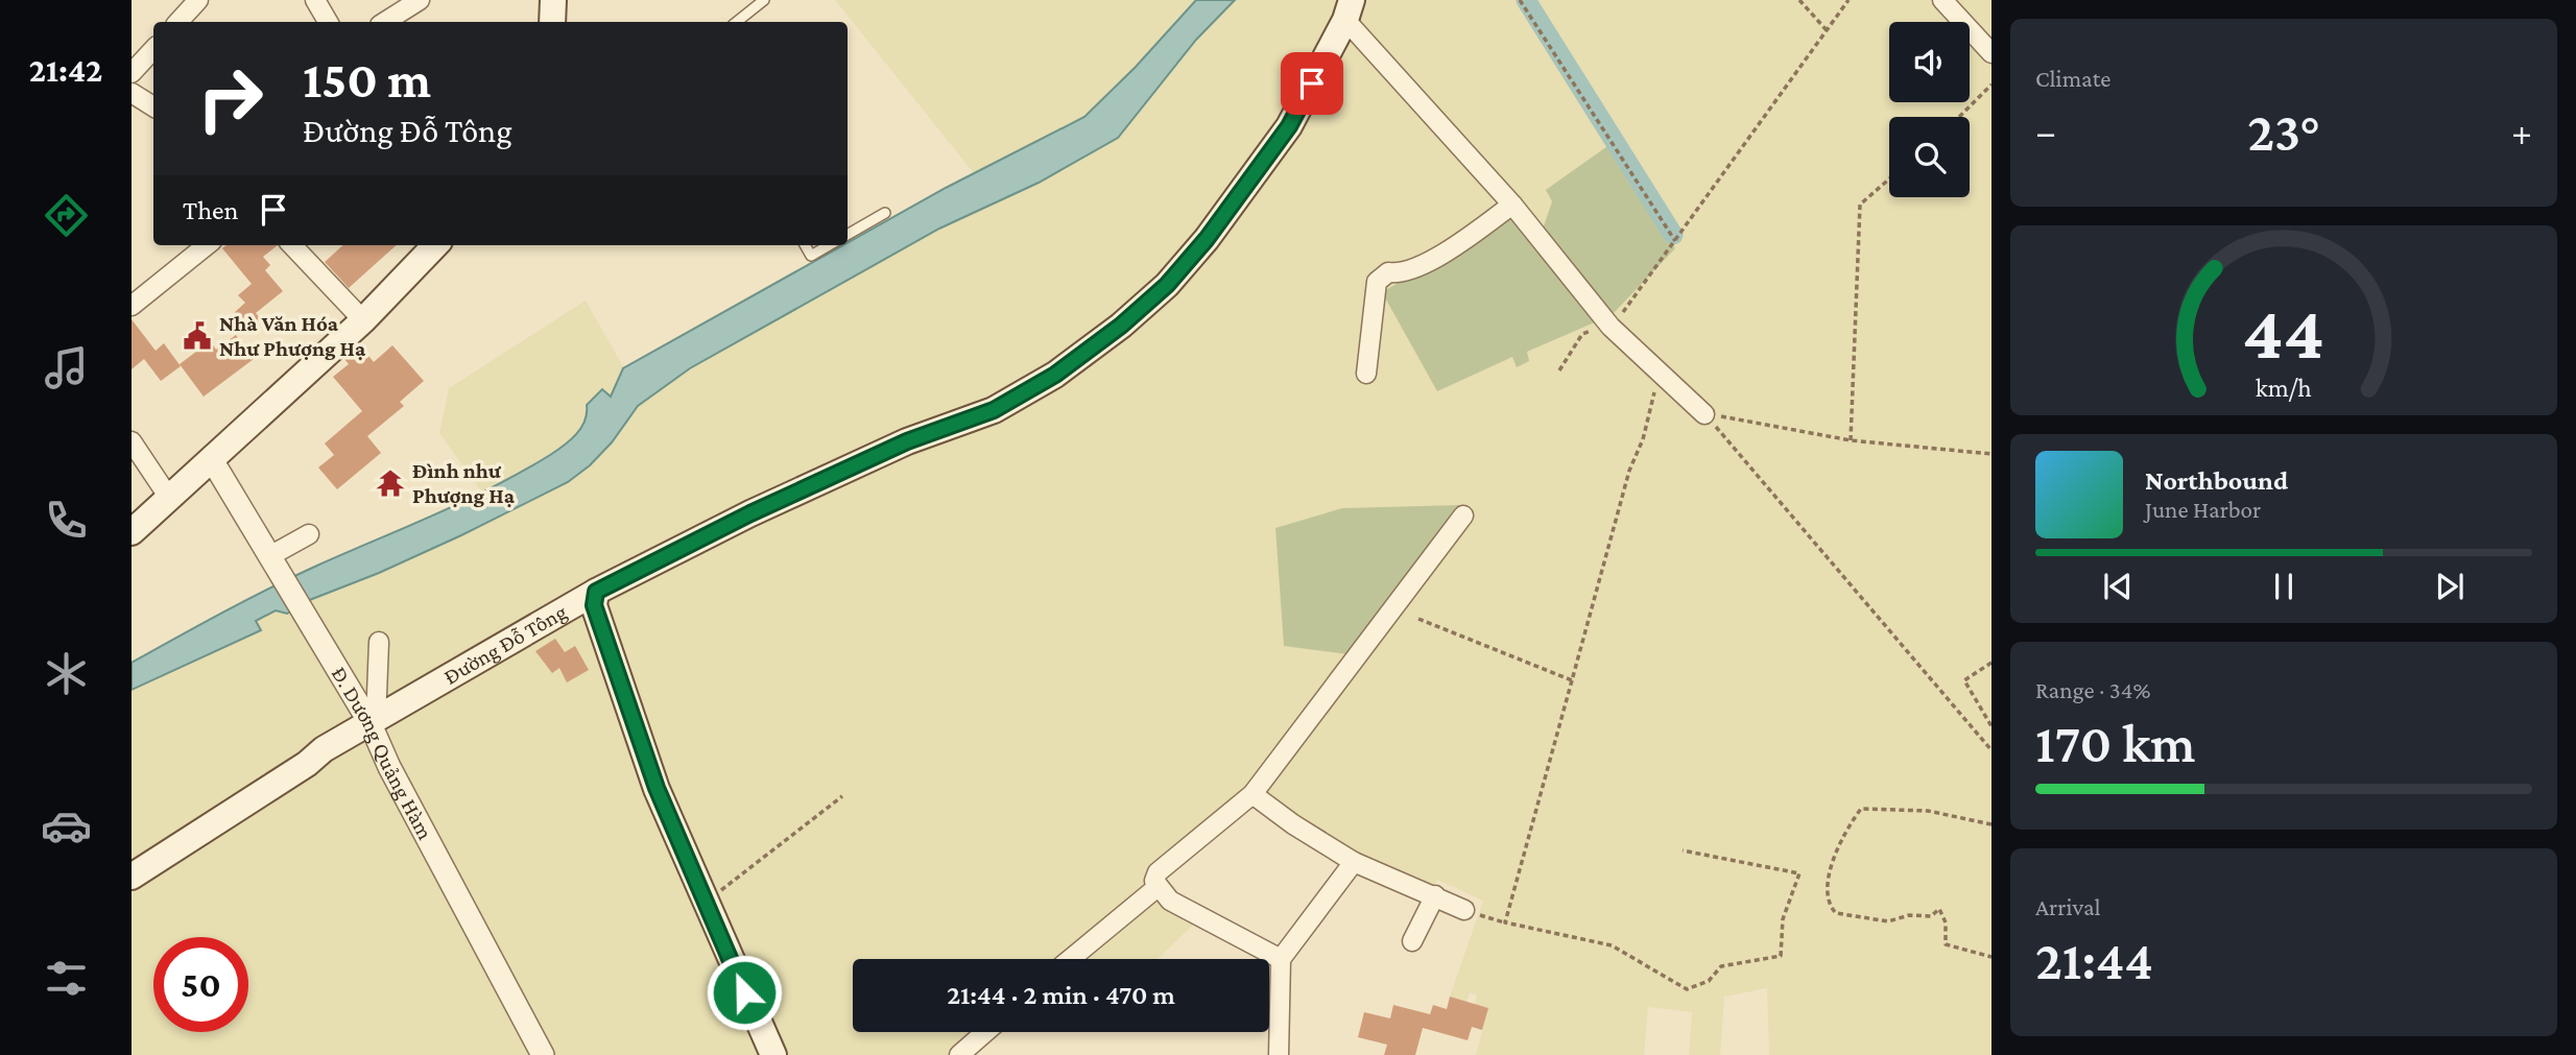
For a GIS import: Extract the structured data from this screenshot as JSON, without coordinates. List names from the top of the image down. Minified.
{"streets":{"main road":["Đường Đỗ Tông"],"street":["Đ. Dương Quảng Hàm"]},"crossings":[["Đường Đỗ Tông","Đ. Dương Quảng Hàm"]],"places":{"public building":["Nhà Văn Hóa Như Phượng Hạ"],"temple":["Đình như Phượng Hạ"]},"page":{"tabs":"21:42","tile":["Climate",["Range · 34%","170 km"],["Arrival","21:44"]],"turn":["150 m","Đường Đỗ Tông"],"heat":["−","23°","+"],"then":"Then","song":["Northbound","June Harbor"],"limit":"50","trip":"21:44 · 2 min · 470 m","gauge":["44","km/h"]}}
